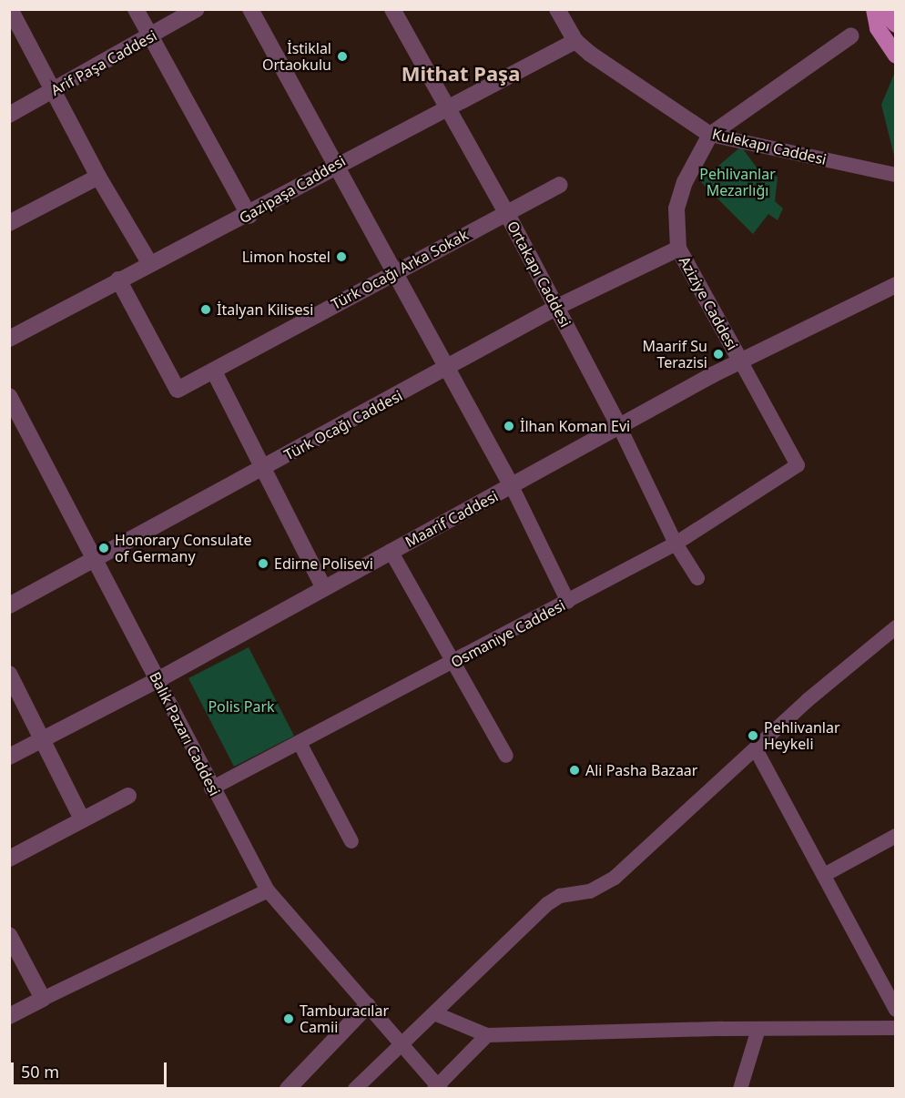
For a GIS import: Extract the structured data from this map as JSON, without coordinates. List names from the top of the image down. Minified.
{"streets":{"street":["Arif Paşa Caddesi","Kulekapı Caddesi","Gazipaşa Caddesi","Türk Ocağı Arka Sokak","Ortakapı Caddesi","Aziziye Caddesi","Türk Ocağı Caddesi","Maarif Caddesi","Osmaniye Caddesi","Balık Pazarı Caddesi"]},"crossings":[["Kulekapı Caddesi","Gazipaşa Caddesi"],["Kulekapı Caddesi","Aziziye Caddesi"],["Gazipaşa Caddesi","Türk Ocağı Arka Sokak"],["Gazipaşa Caddesi","Ortakapı Caddesi"],["Türk Ocağı Arka Sokak","Ortakapı Caddesi"],["Ortakapı Caddesi","Türk Ocağı Caddesi"],["Ortakapı Caddesi","Maarif Caddesi"],["Ortakapı Caddesi","Osmaniye Caddesi"],["Aziziye Caddesi","Türk Ocağı Caddesi"],["Aziziye Caddesi","Maarif Caddesi"],["Aziziye Caddesi","Osmaniye Caddesi"],["Türk Ocağı Caddesi","Balık Pazarı Caddesi"],["Maarif Caddesi","Balık Pazarı Caddesi"],["Osmaniye Caddesi","Balık Pazarı Caddesi"]],"districts":["Mithat Paşa"],"parks":["Pehlivanlar Mezarlığı","Polis Park"],"places":["İstiklal Ortaokulu","Limon hostel","İtalyan Kilisesi","Maarif Su Terazisi","İlhan Koman Evi","Honorary Consulate of Germany","Edirne Polisevi","Pehlivanlar Heykeli","Ali Pasha Bazaar","Tamburacılar Camii"],"scale_bar":"50 m"}
